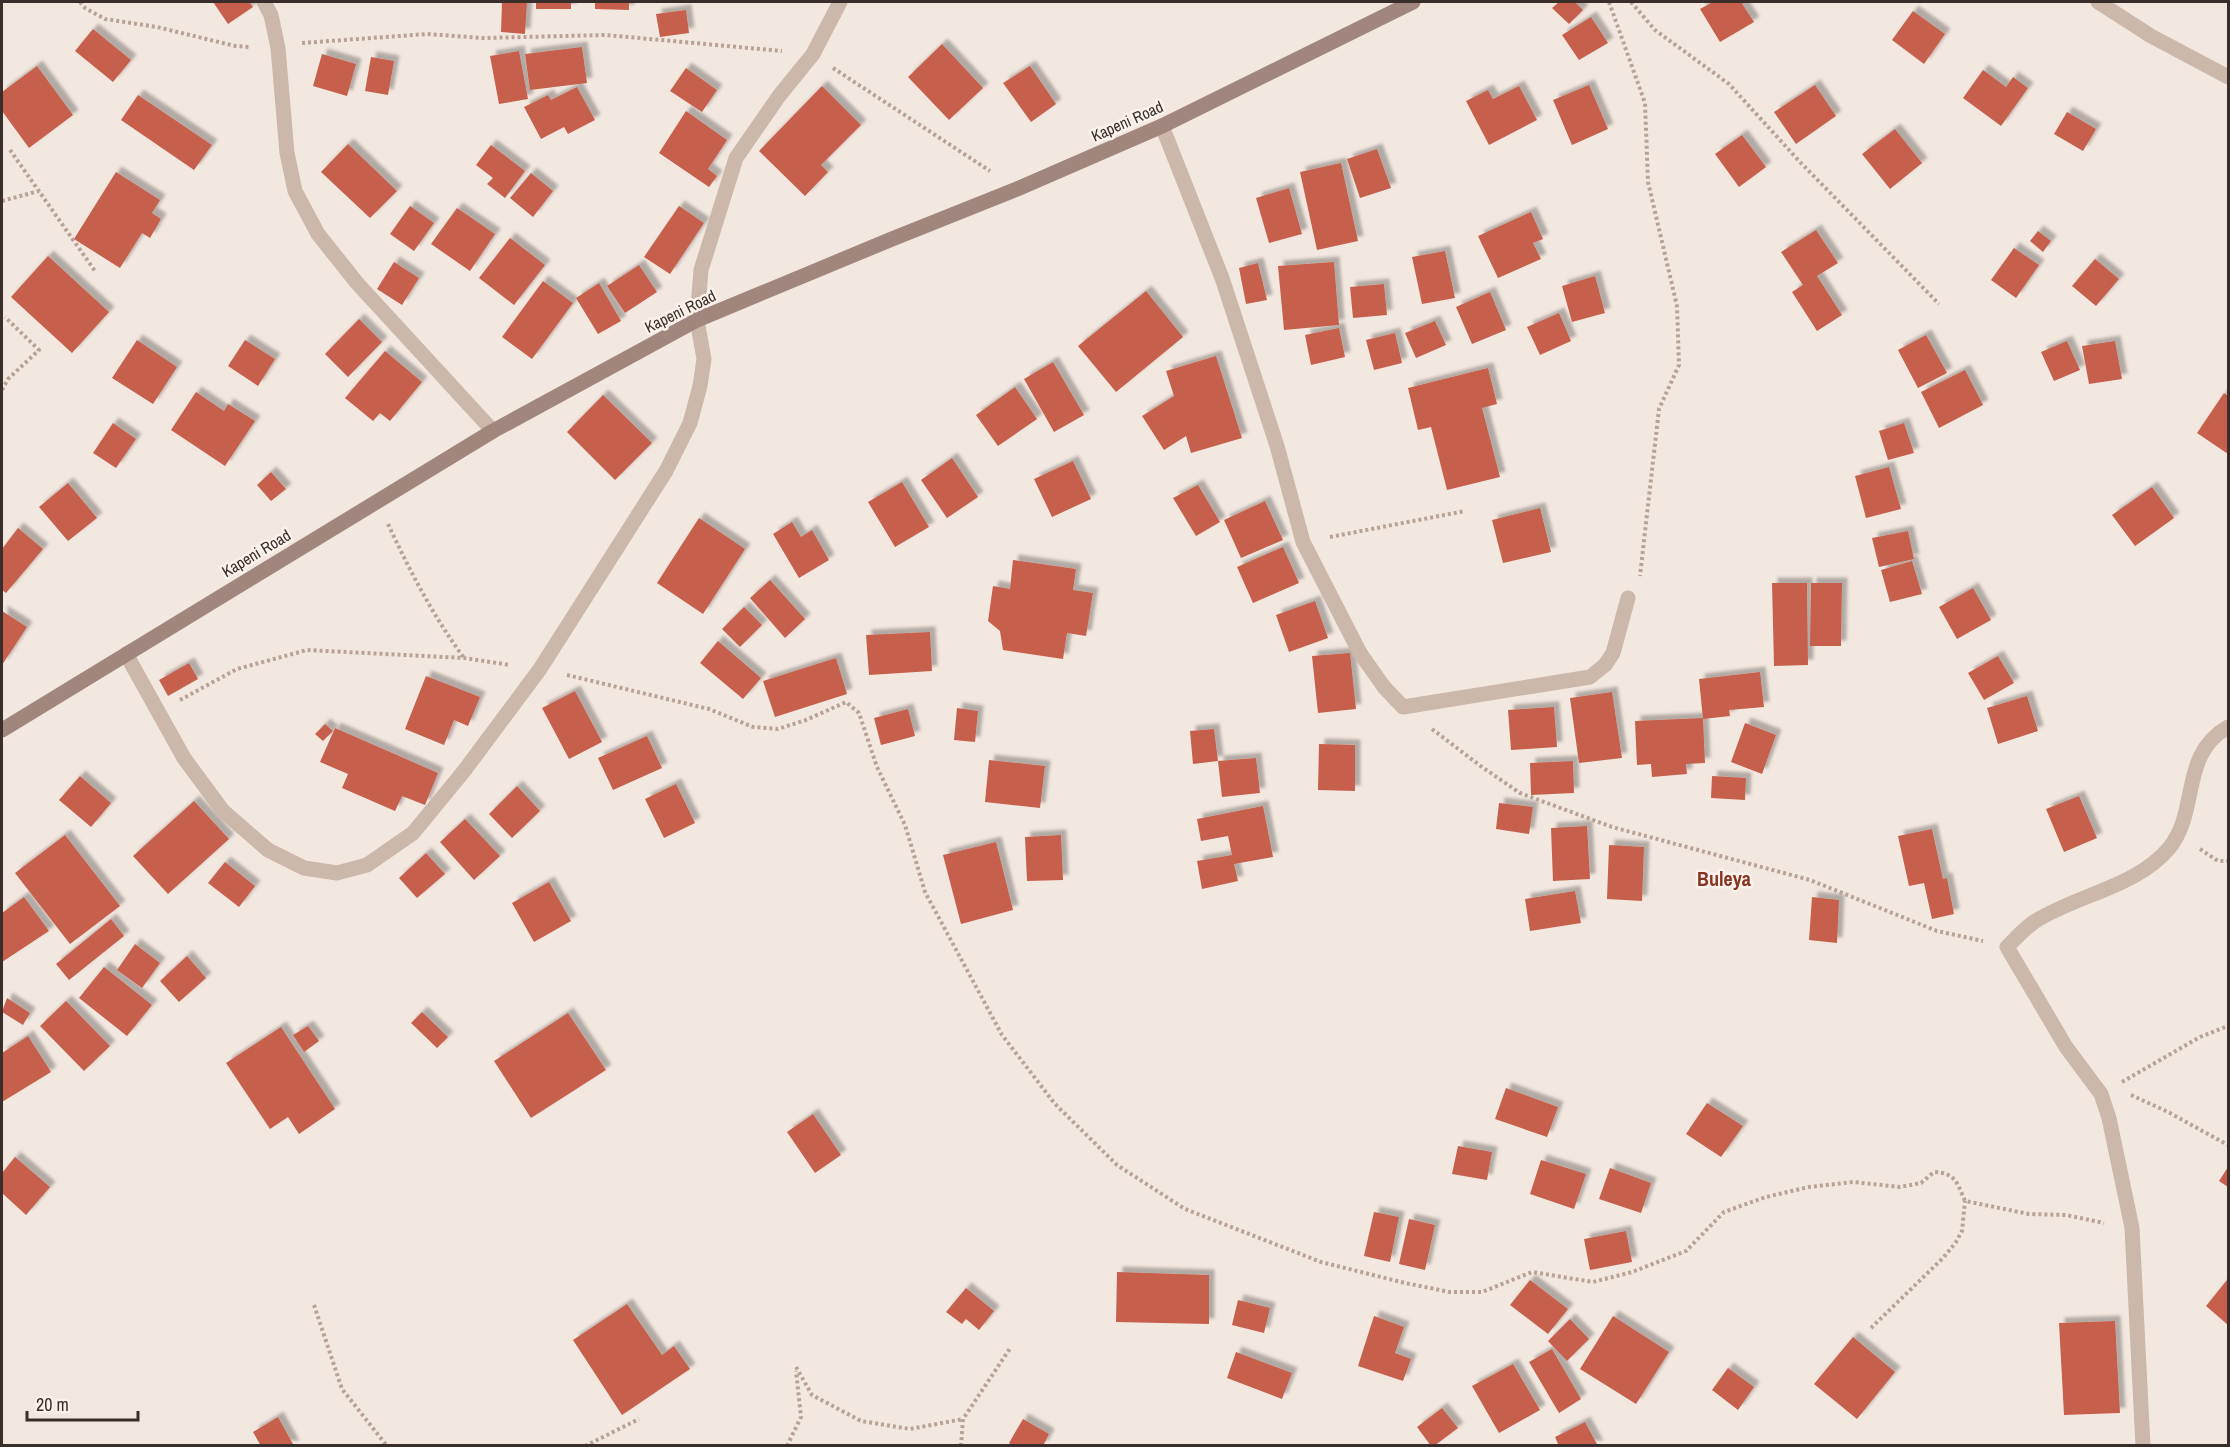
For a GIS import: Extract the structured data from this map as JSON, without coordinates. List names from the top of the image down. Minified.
{"streets":{"main road":["Kapeni Road"]},"districts":["Buleya"],"scale_bar":"20 m"}
